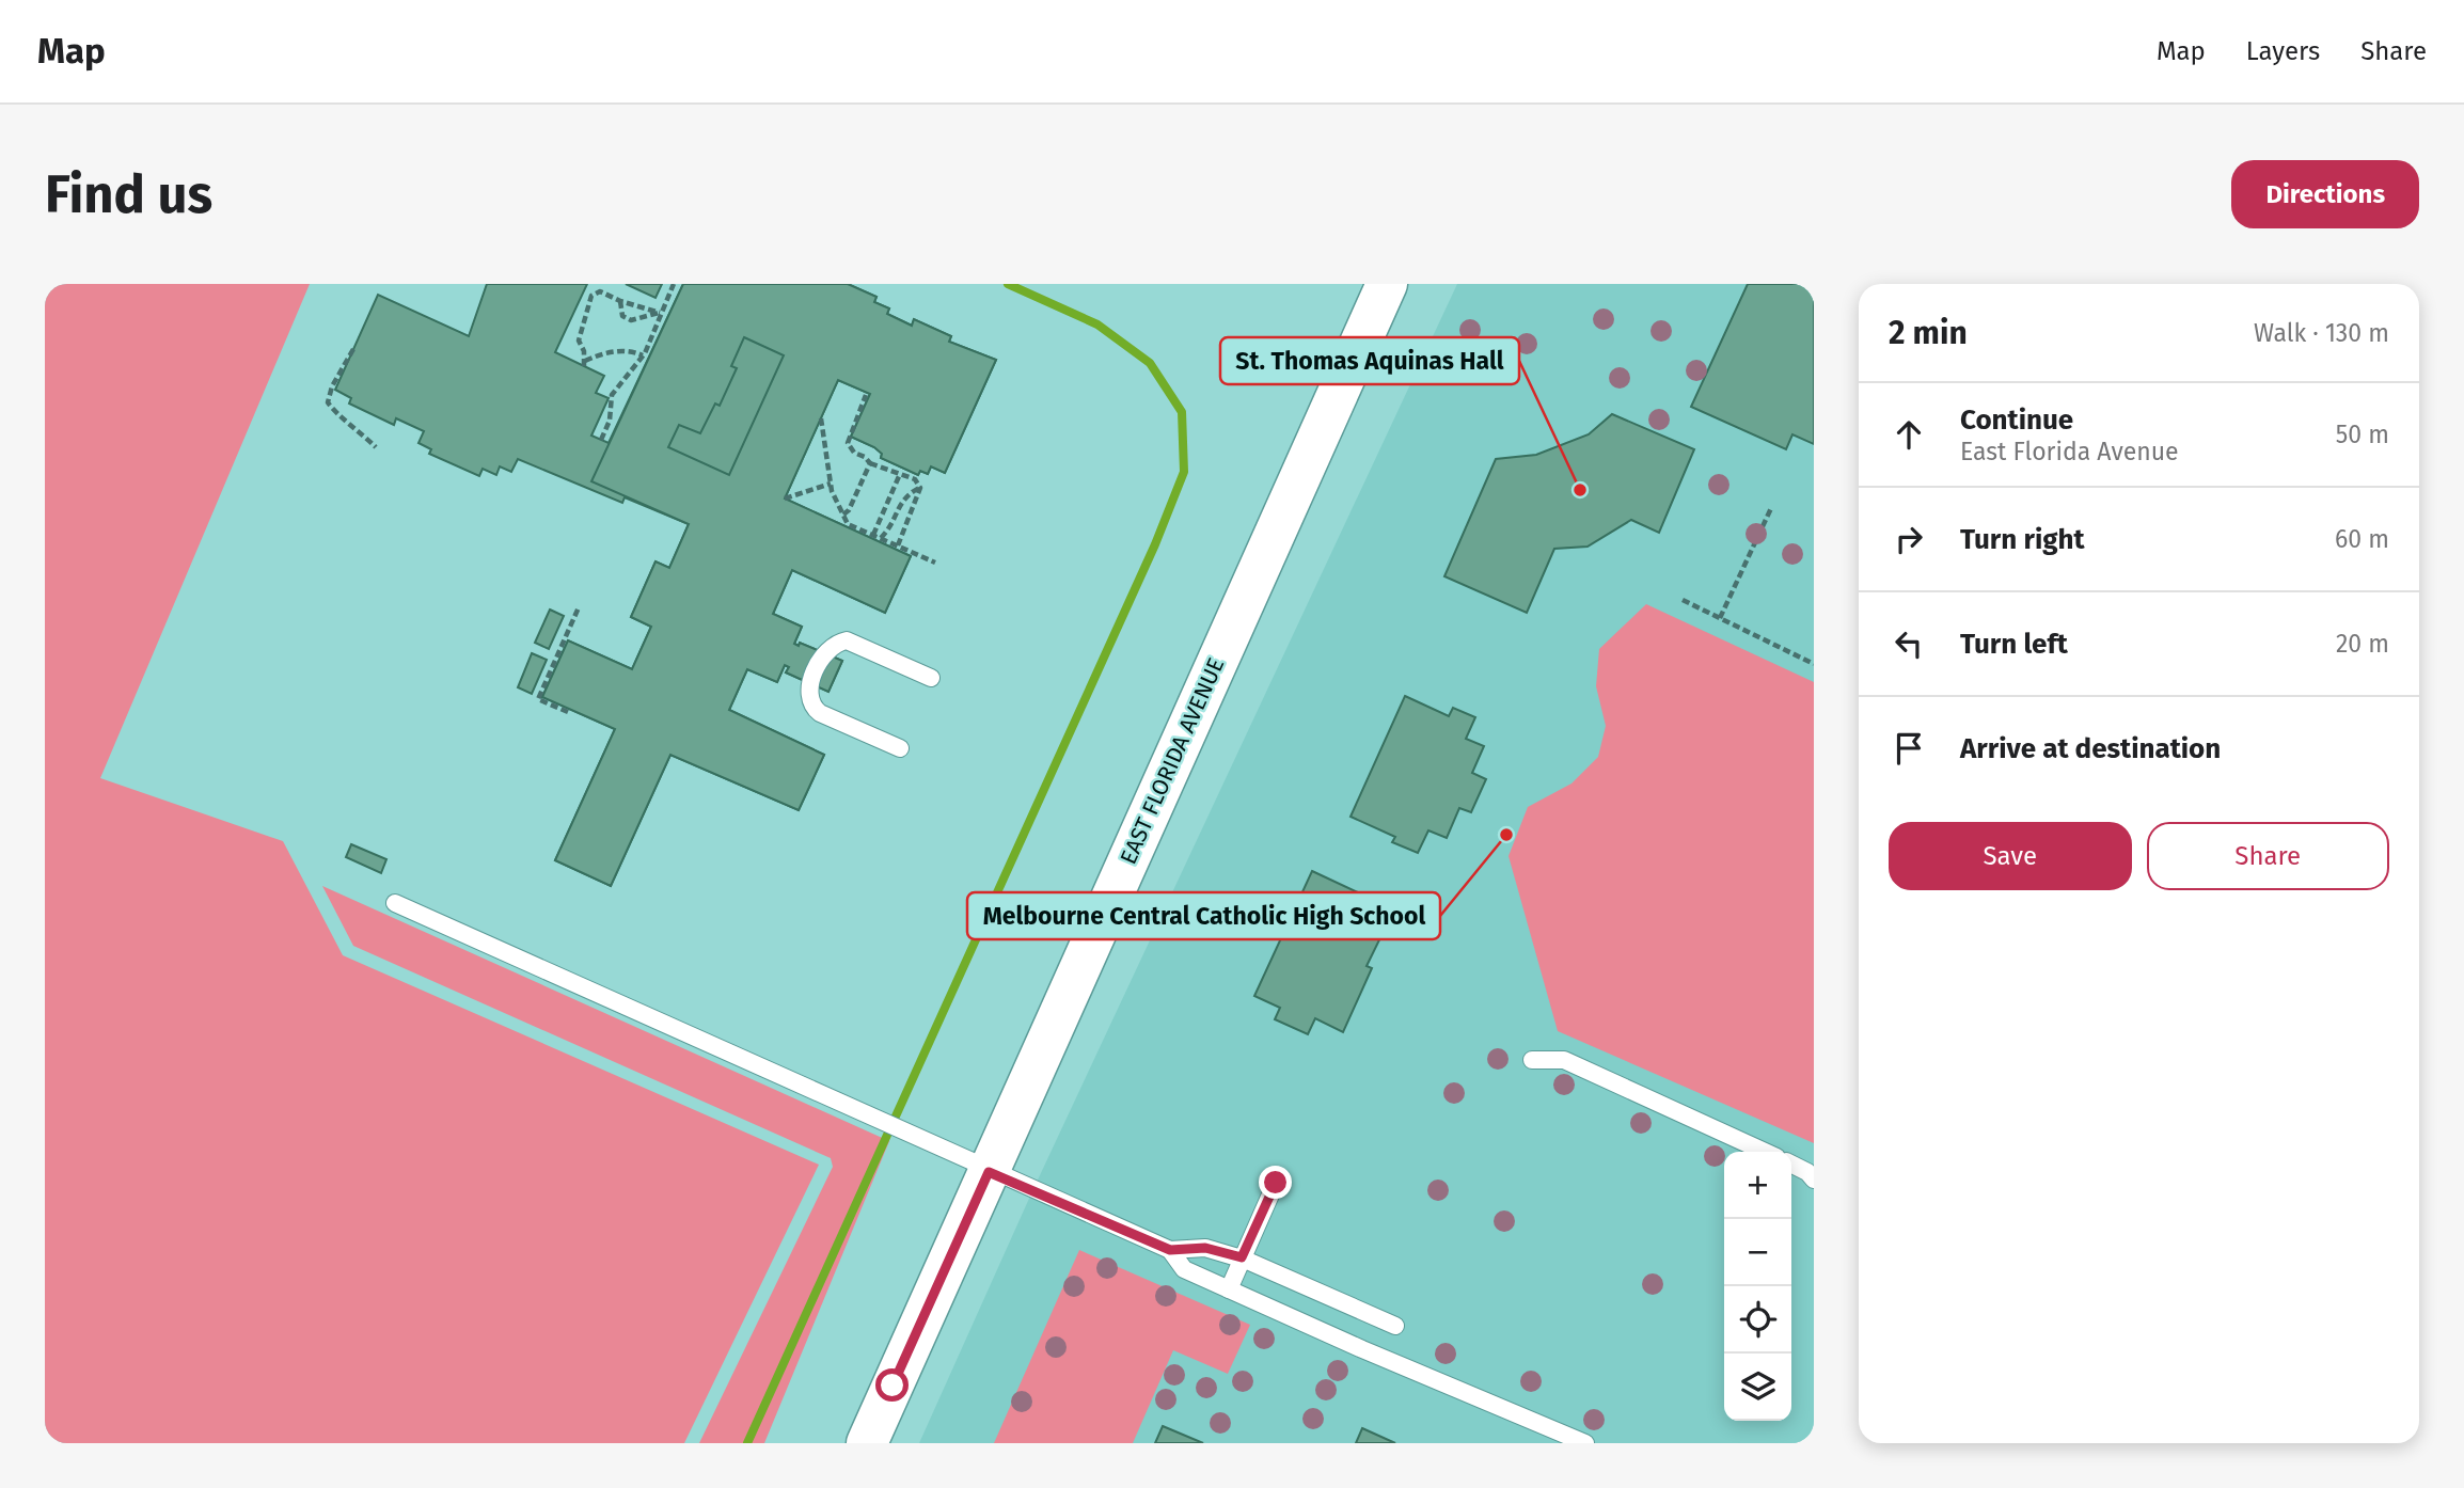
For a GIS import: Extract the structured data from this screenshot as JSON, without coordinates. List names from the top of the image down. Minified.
{"streets":{"street":["EAST FLORIDA AVENUE"]},"places":["St. Thomas Aquinas Hall","Melbourne Central Catholic High School"],"page":{"header":"Map","nav":["Map","Layers","Share"],"buttons":["Directions",["Save","Share"]],"title":"Find us","heading":["2 min","Walk · 130 m"],"list":[["Continue","East Florida Avenue","50 m"],["Turn right","60 m"],["Turn left","20 m"],"Arrive at destination"],"map_buttons":["+","−"]}}
